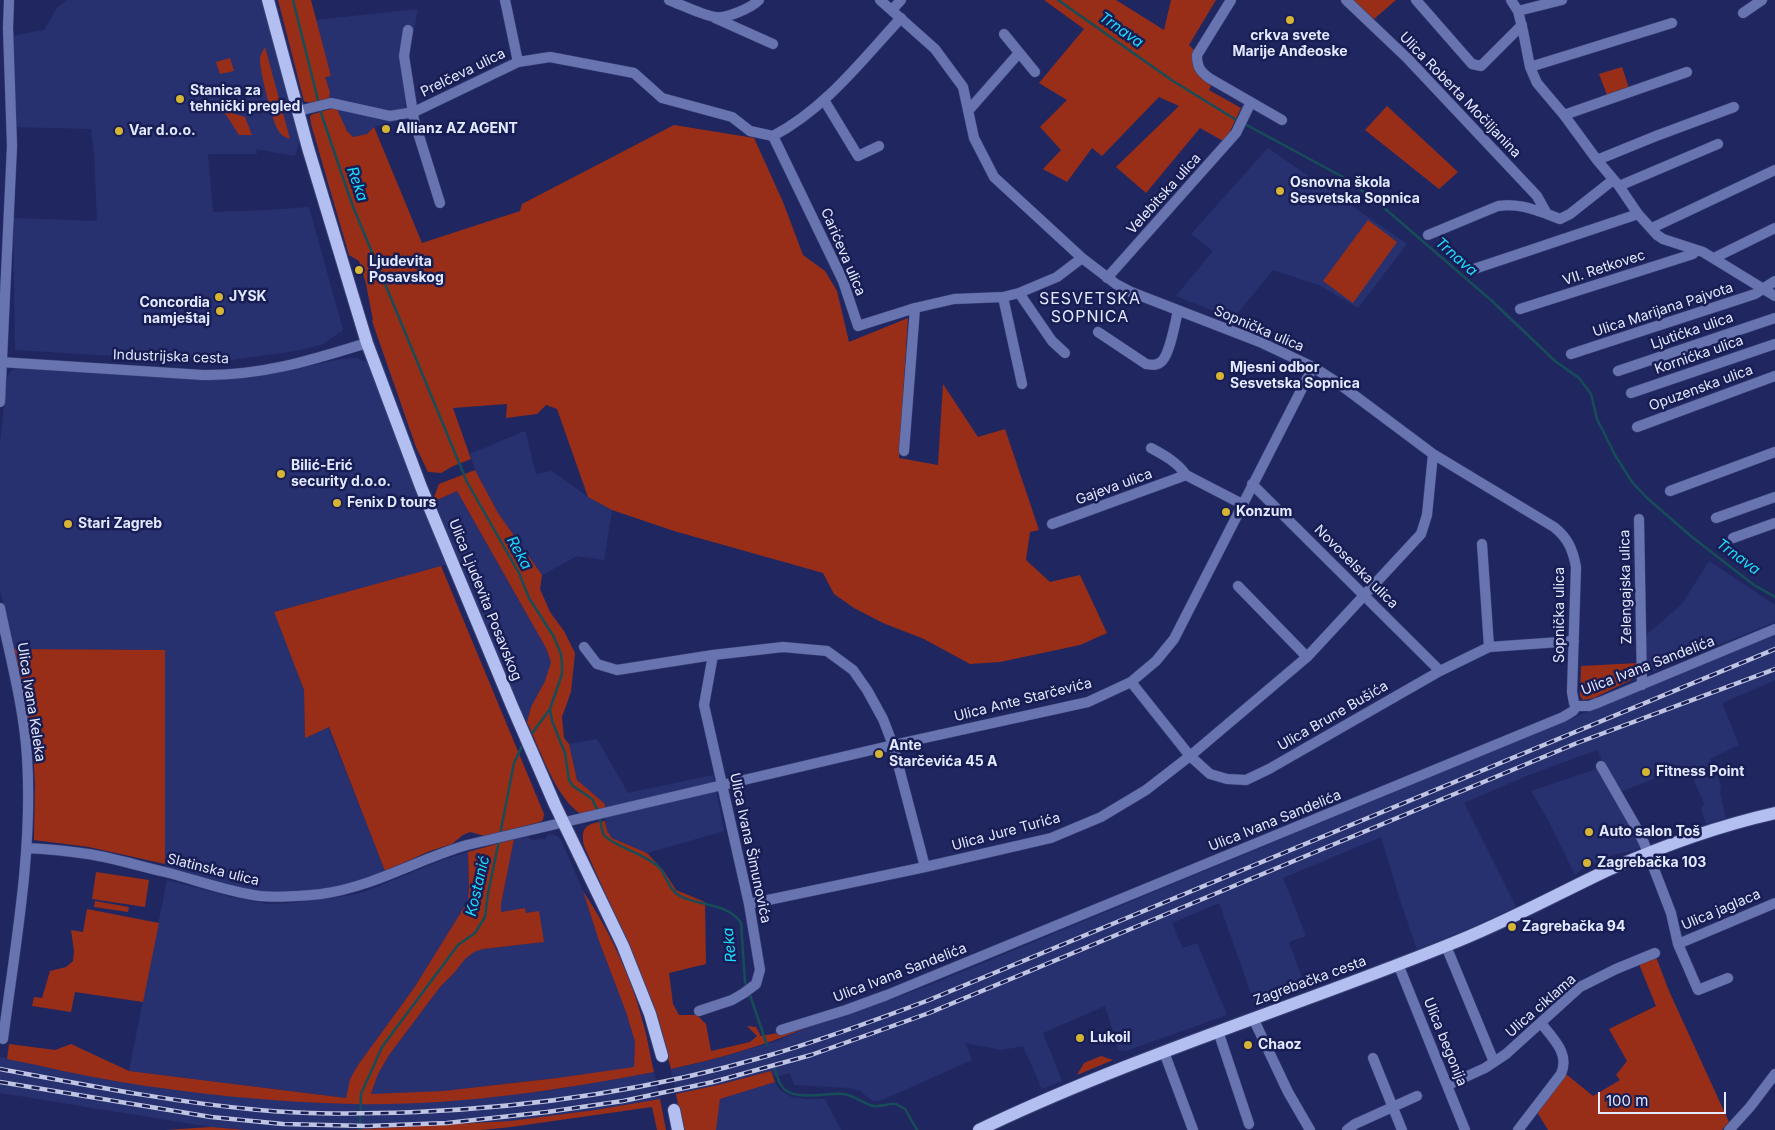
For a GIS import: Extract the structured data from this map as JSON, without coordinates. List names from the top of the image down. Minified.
{"streets":{"main road":["Ulica Ljudevita Posavskog","Zagrebačka cesta"],"street":["Prelčeva ulica","Ulica Roberta Močiljanina","Velebitska ulica","Carićeva ulica","VII. Retkovec","Ulica Marijana Pajvota","Sopnička ulica","Ljutićka ulica","Kornićka ulica","Industrijska cesta","Opuzenska ulica","Gajeva ulica","Novoselska ulica","Zelengajska ulica","Ulica Ivana Sandelića","Ulica Ante Starčevića","Ulica Ivana Keleka","Ulica Brune Bušića","Ulica Jure Turića","Ulica Ivana Šimunovića","Slatinska ulica","Ulica jaglaca","Ulica ciklama","Ulica begonija"]},"crossings":[["Prelčeva ulica","Carićeva ulica"],["Prelčeva ulica","Ulica Ljudevita Posavskog"],["Velebitska ulica","Sopnička ulica"],["Carićeva ulica","Sopnička ulica"],["VII. Retkovec","Ulica Marijana Pajvota"],["Sopnička ulica","Ulica Ivana Sandelića"],["Sopnička ulica","Ulica Ante Starčevića"],["Sopnička ulica","Ulica Brune Bušića"],["Sopnička ulica","Ulica Jure Turića"],["Industrijska cesta","Ulica Ljudevita Posavskog"],["Gajeva ulica","Ulica Ante Starčevića"],["Novoselska ulica","Ulica Ante Starčevića"],["Novoselska ulica","Ulica Brune Bušića"],["Novoselska ulica","Ulica Jure Turića"],["Zelengajska ulica","Ulica Ivana Sandelića"],["Ulica Ljudevita Posavskog","Ulica Ante Starčevića"],["Ulica Ljudevita Posavskog","Slatinska ulica"],["Ulica Ante Starčevića","Ulica Brune Bušića"],["Ulica Ante Starčevića","Ulica Ivana Šimunovića"],["Ulica Ante Starčevića","Slatinska ulica"],["Ulica Ivana Keleka","Slatinska ulica"],["Ulica Brune Bušića","Ulica Jure Turića"],["Ulica Jure Turića","Ulica Ivana Šimunovića"],["Ulica jaglaca","Zagrebačka cesta"],["Zagrebačka cesta","Ulica begonija"],["Ulica ciklama","Ulica begonija"]],"districts":["SESVETSKA SOPNICA"],"water":["Trnava","Reka","Kostanić"],"places":["crkva svete Marije Anđeoske","Stanica za tehnički pregled","Allianz AZ AGENT","Var d.o.o.","Osnovna škola Sesvetska Sopnica","Ljudevita Posavskog","JYSK","Concordia namještaj","Mjesni odbor Sesvetska Sopnica","Bilić-Erić security d.o.o.","Fenix D tours","Konzum","Stari Zagreb","Ante Starčevića 45 A","Fitness Point","Auto salon Toš","Zagrebačka 103","Zagrebačka 94","Lukoil","Chaoz"],"scale_bar":"100 m"}
